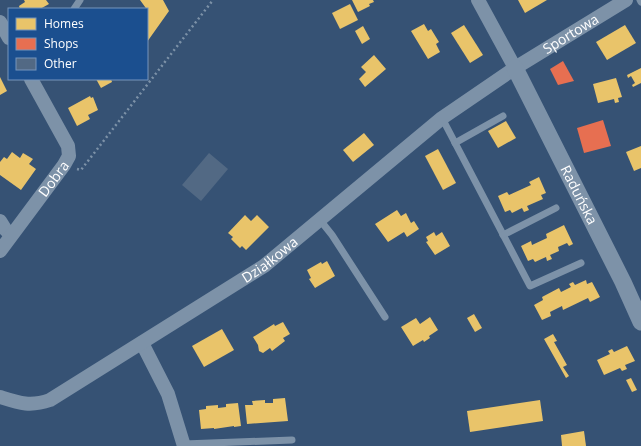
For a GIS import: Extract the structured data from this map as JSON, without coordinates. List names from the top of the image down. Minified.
{"streets":{"street":["Sportowa","Dobra","Raduńska","Działkowa"]},"crossings":[["Sportowa","Raduńska"],["Sportowa","Działkowa"],["Raduńska","Działkowa"]],"legend":["Homes","Shops","Other"]}
